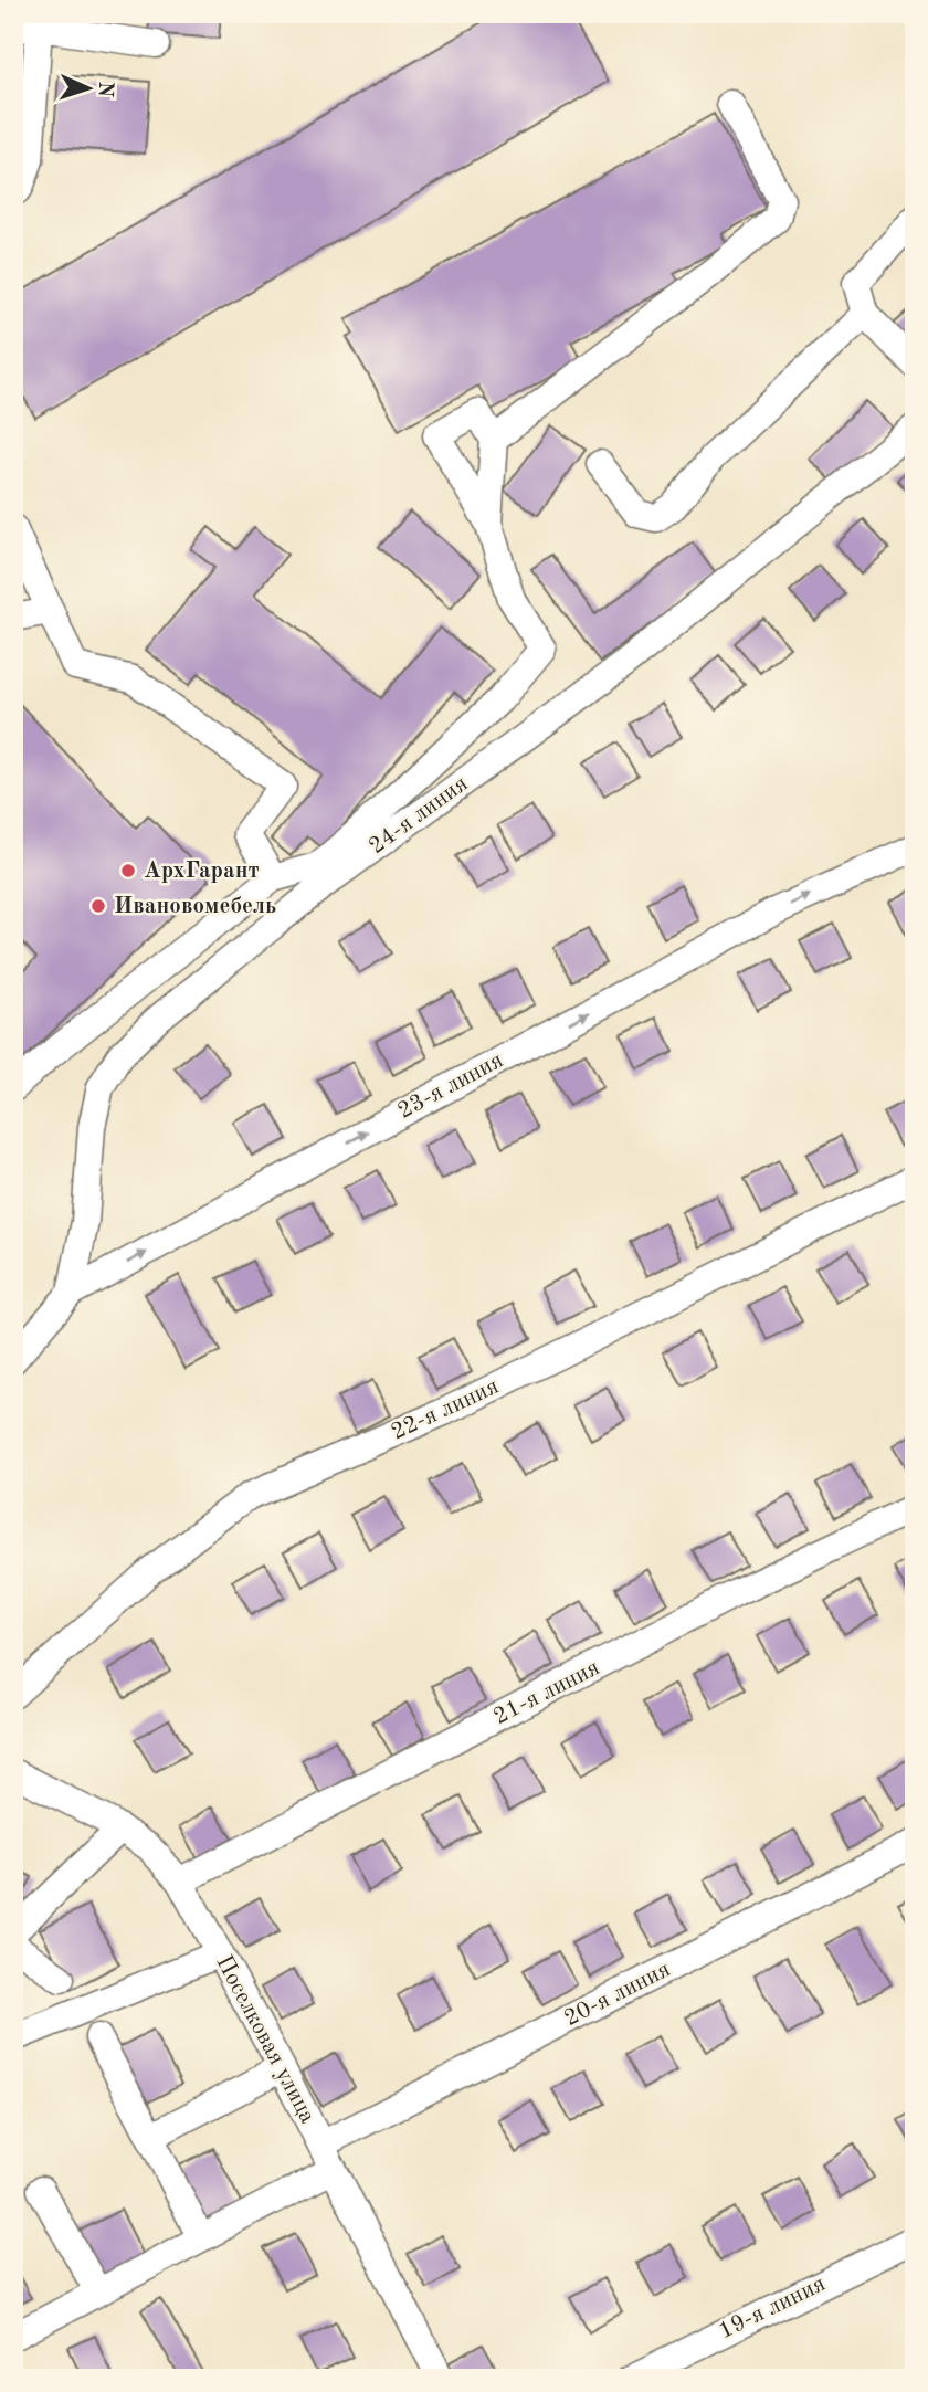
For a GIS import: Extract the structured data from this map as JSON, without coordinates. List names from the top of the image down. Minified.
{"streets":{"street":["24-я линия","23-я линия","22-я линия","21-я линия","20-я линия","Поселковая улица","19-я линия"]},"crossings":[["24-я линия","23-я линия"],["21-я линия","Поселковая улица"],["20-я линия","Поселковая улица"]],"one_way":["23-я линия"],"places":["АрхГарант","Ивановомебель"],"north":"right"}
